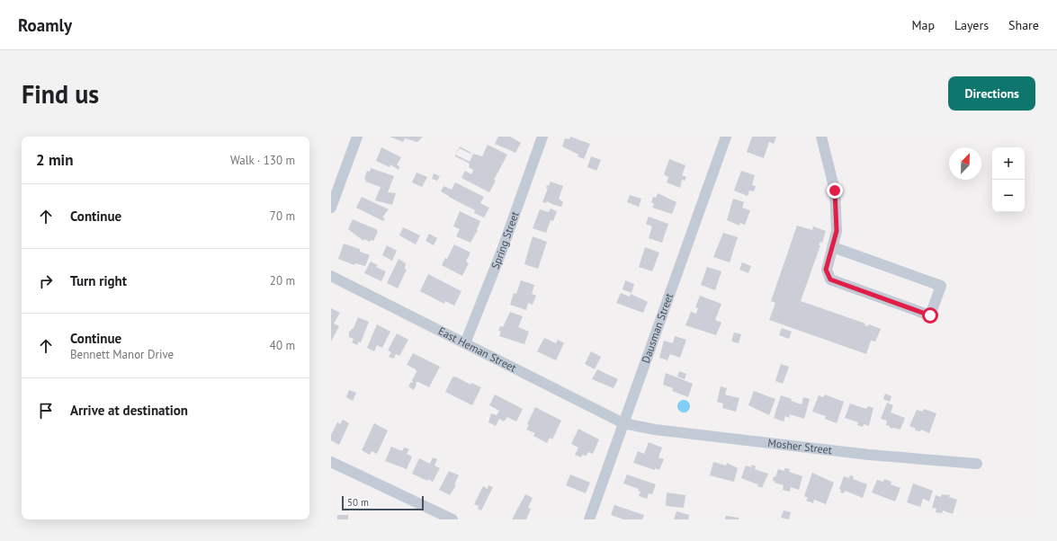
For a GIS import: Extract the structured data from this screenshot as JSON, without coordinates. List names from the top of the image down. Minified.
{"streets":{"street":["Spring Street","Dausman Street","East Heman Street","Mosher Street"]},"crossings":[["Spring Street","East Heman Street"],["Dausman Street","East Heman Street"],["Dausman Street","Mosher Street"],["East Heman Street","Mosher Street"]],"scale_bar":"50 m","north":"top right","page":{"header":"Roamly","nav":["Map","Layers","Share"],"buttons":"Directions","title":"Find us","heading":["2 min","Walk · 130 m"],"map_buttons":["+","−"],"list":[["Continue","70 m"],["Turn right","20 m"],["Continue","Bennett Manor Drive","40 m"],"Arrive at destination"],"scale":"50 m"}}
